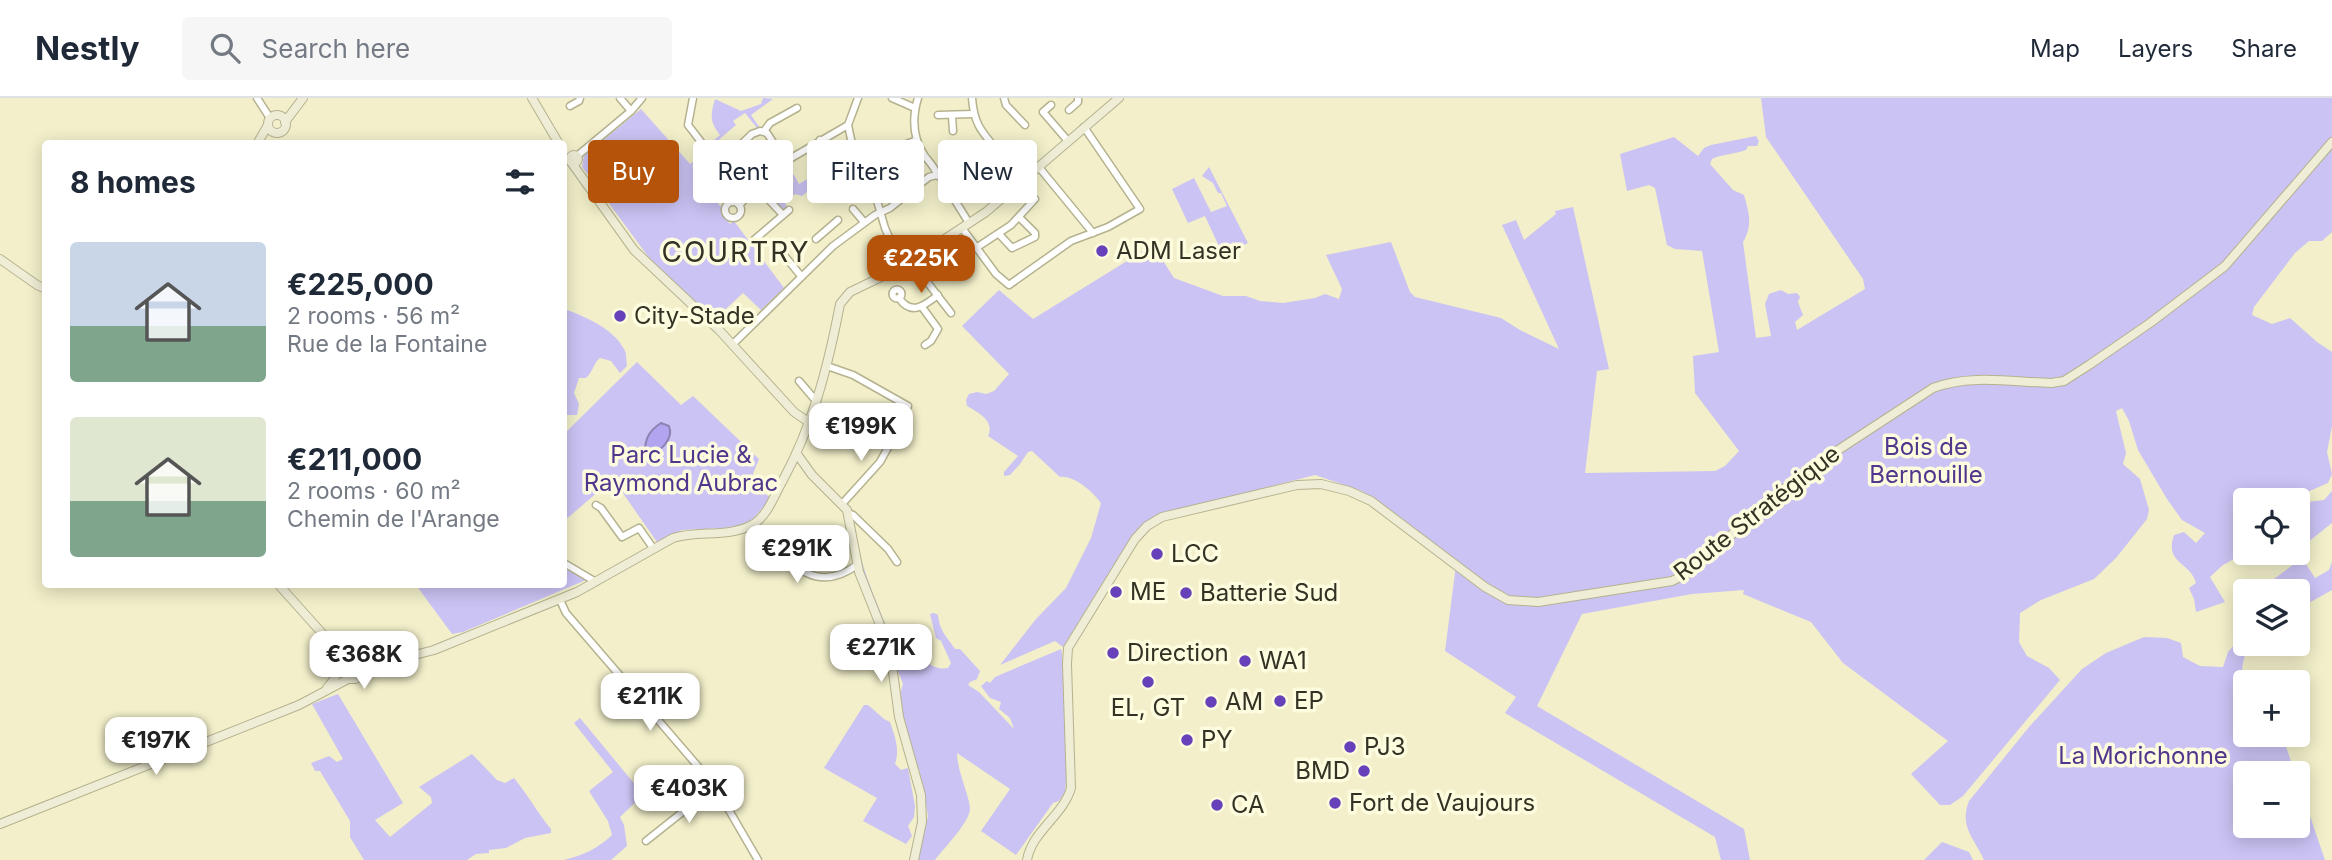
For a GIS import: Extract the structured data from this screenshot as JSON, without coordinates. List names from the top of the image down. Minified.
{"streets":{"street":["Route Stratégique"]},"districts":["COURTRY"],"parks":["Bois de Bernouille","Parc Lucie & Raymond Aubrac","La Morichonne"],"places":["ADM Laser","City-Stade","LCC","ME","Batterie Sud","Direction","WA1","EL, GT","EP","AM","PY","PJ3","BMD","Fort de Vaujours","CA"],"page":{"header":"Nestly","search":"Search here","nav":["Map","Layers","Share"],"chip":["Buy","Rent","Filters","New"],"heading":"8 homes","list":[{"name":"€225,000","note":"2 rooms · 56 m² · Rue de la Fontaine"},{"name":"€211,000","note":"2 rooms · 60 m² · Chemin de l'Arange"}],"price":["€225K","€199K","€291K","€271K","€368K","€211K","€197K","€403K"],"map_buttons":["+","−"]}}
